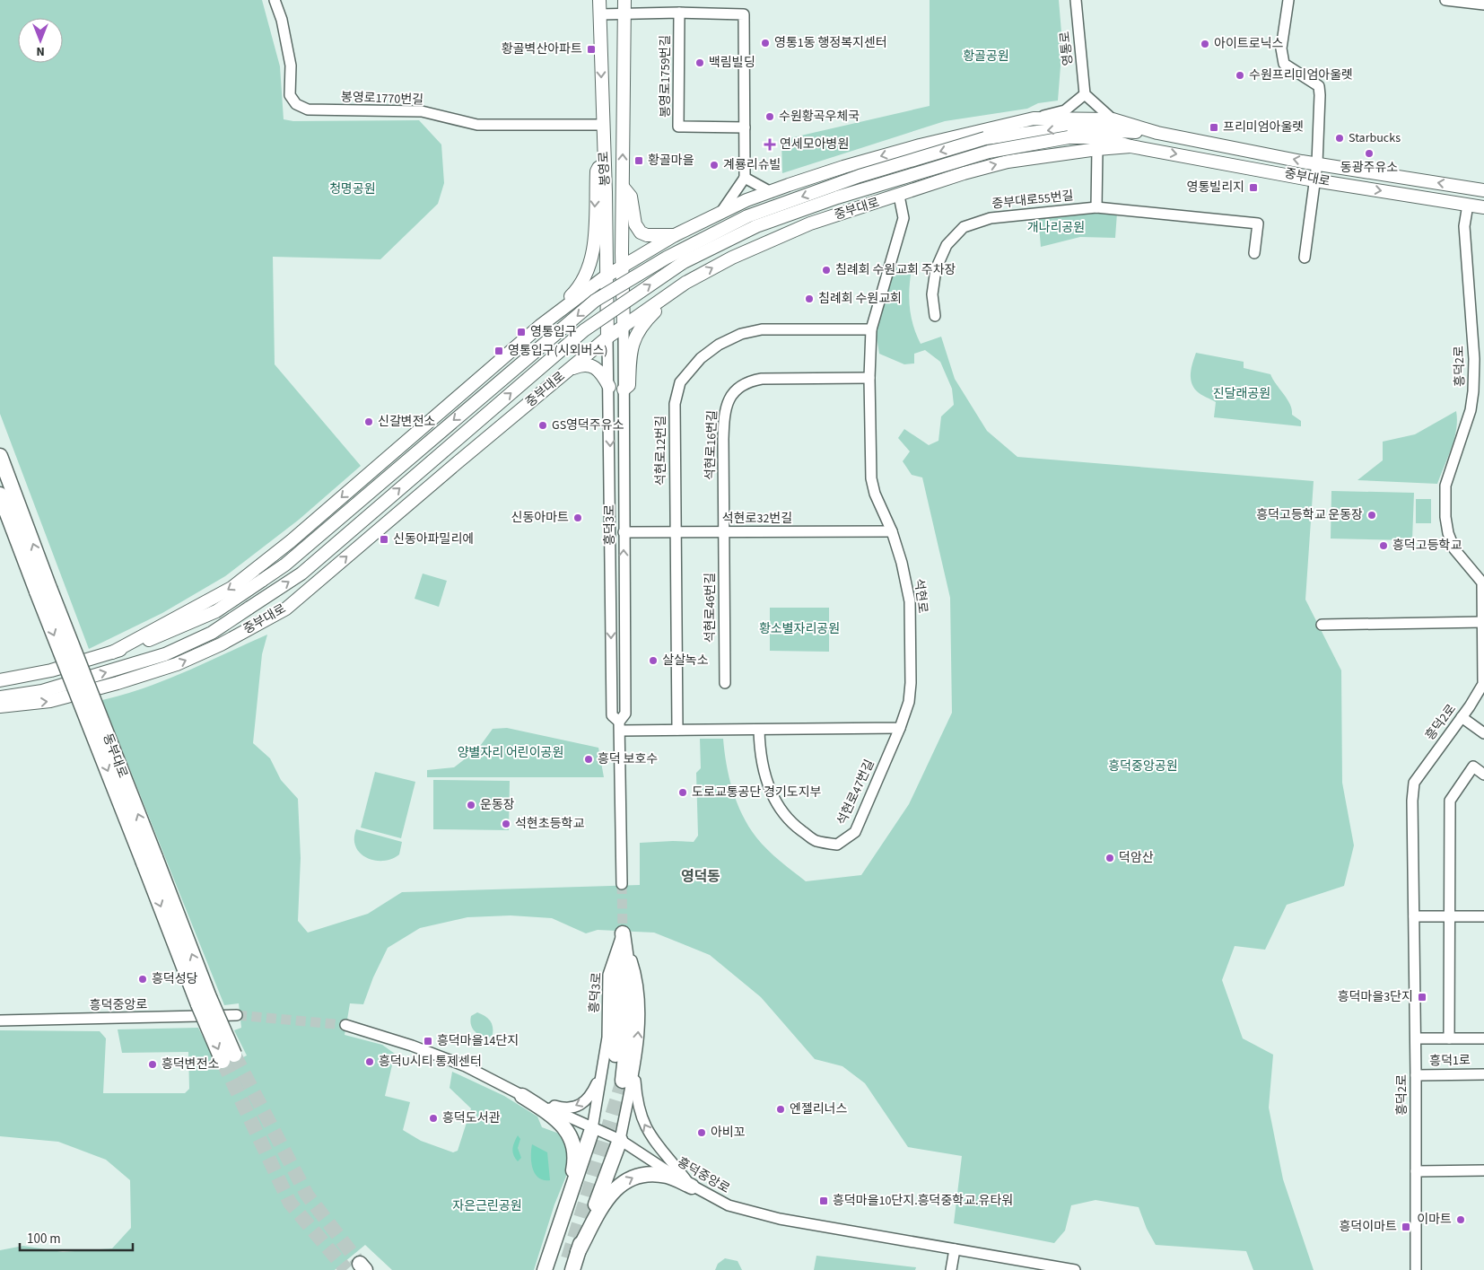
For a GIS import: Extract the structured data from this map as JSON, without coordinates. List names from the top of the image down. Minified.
{"streets":{"highway":["동부대로"],"main road":["봉영로","중부대로"],"street":["영통로","봉영로1759번길","봉영로1770번길","중부대로55번길","흥덕2로","석현로16번길","석현로12번길","석현로32번길","흥덕3로","석현로","석현로46번길","석현로47번길","흥덕중앙로","흥덕1로"]},"crossings":[["봉영로1770번길","봉영로"],["봉영로","중부대로"],["봉영로","흥덕3로"],["중부대로","흥덕2로"],["중부대로","흥덕3로"],["중부대로","석현로"],["흥덕2로","흥덕1로"],["석현로16번길","석현로32번길"],["석현로16번길","석현로"],["석현로16번길","석현로46번길"],["석현로12번길","석현로32번길"],["석현로12번길","석현로"],["석현로32번길","흥덕3로"],["석현로32번길","석현로"],["석현로32번길","석현로46번길"],["석현로","석현로47번길"]],"districts":["영덕동"],"parks":["황골공원","청명공원","개나리공원","진달래공원","황소별자리공원","양별자리 어린이공원","흥덕중앙공원","자은근린공원"],"places":{"other":["영통1동 행정복지센터","아이트로닉스","백림빌딩","수원프리미엄아울렛","수원황곡우체국","Starbucks","동광주유소","계룡리슈빌","침례회 수원교회 주차장","침례회 수원교회","신갈변전소","GS영덕주유소","흥덕고등학교 운동장","신동아마트","흥덕고등학교","살살녹소","흥덕 보호수","도로교통공단 경기도지부","운동장","석현초등학교","덕암산","흥덕성당","흥덕U시티 통제센터","흥덕변전소","엔젤리너스","흥덕도서관","아비꼬","이마트"],"transit":["황골벽산아파트","프리미엄아울렛","황골마을","영통빌리지","영통입구","영통입구(시외버스)","신동아파밀리에","흥덕마을3단지","흥덕마을14단지","흥덕마을10단지.흥덕중학교.유타워","흥덕이마트"],"health":["연세모아병원"]},"scale_bar":"100 m","north":"bottom"}
